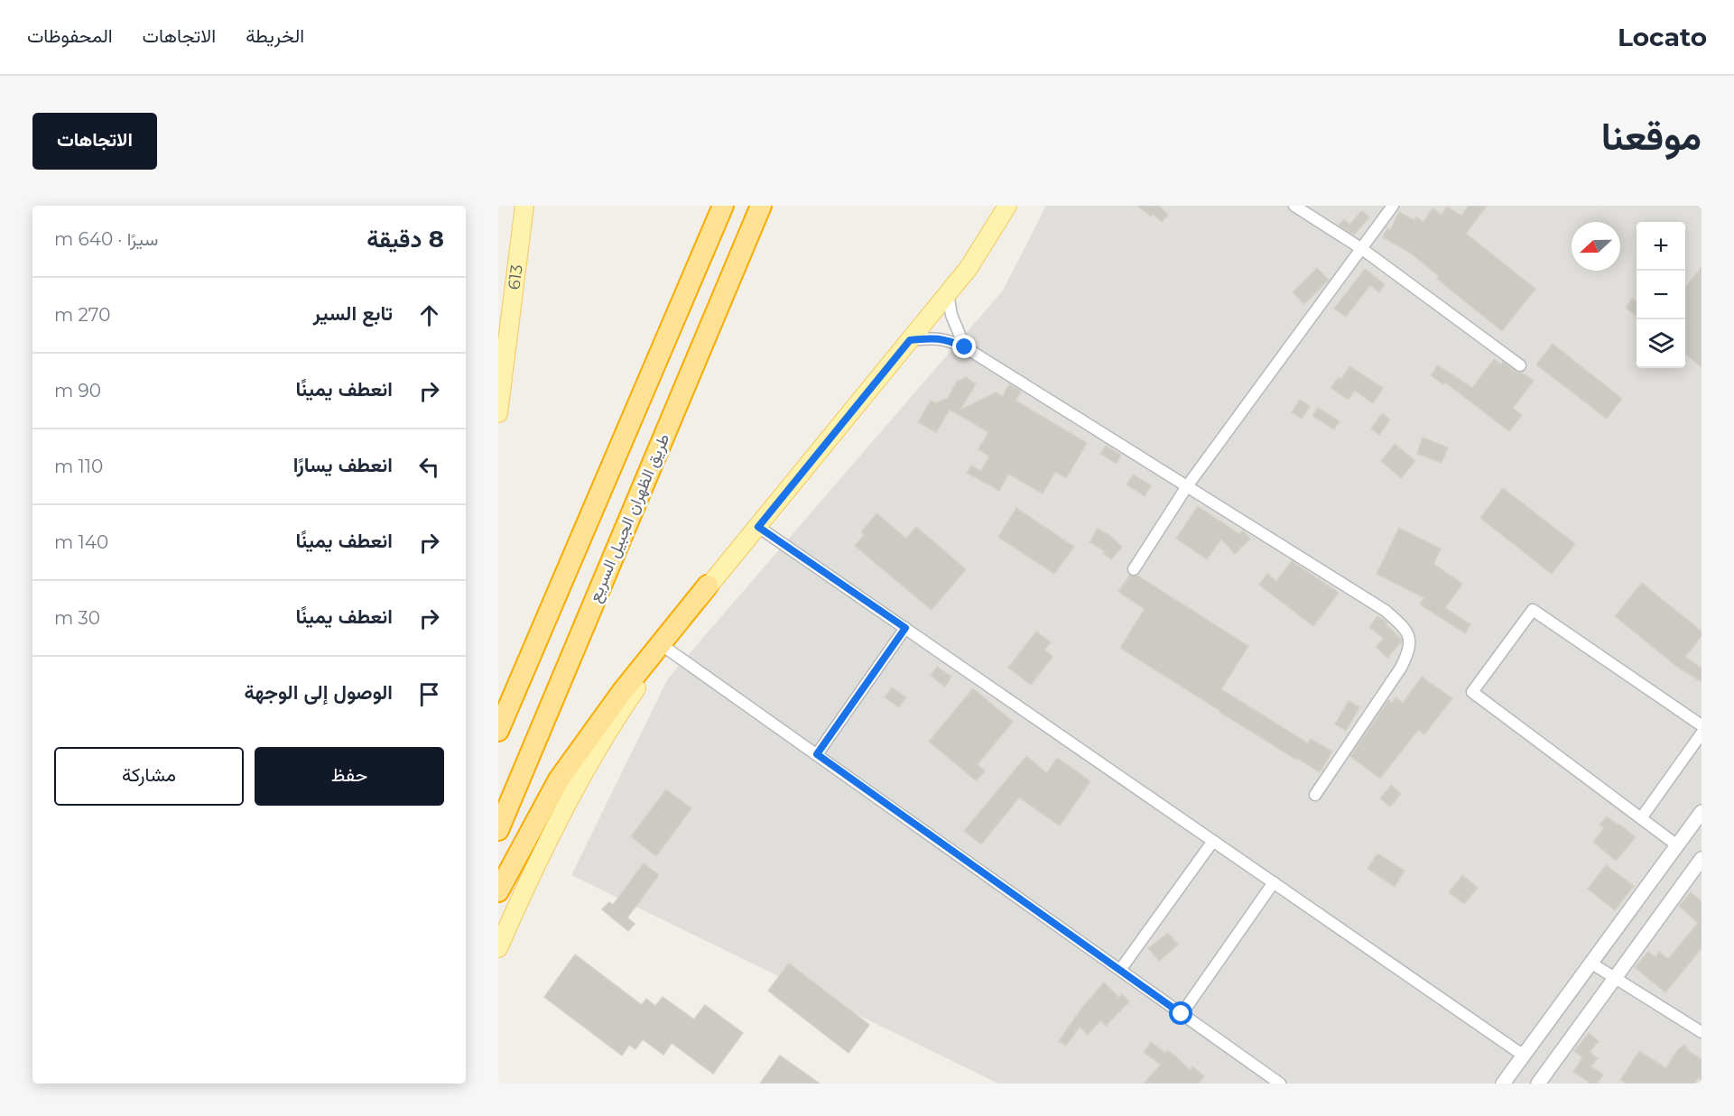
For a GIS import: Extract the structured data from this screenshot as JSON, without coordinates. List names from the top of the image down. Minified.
{"streets":{"highway":["طريق الظهران الجبيل السريع"],"main road":["613"]},"north":"left","page":{"header":"Locato","nav":["الخريطة","الاتجاهات","المحفوظات"],"title":"موقعنا","buttons":["الاتجاهات",["حفظ","مشاركة"]],"heading":["8 دقيقة","سيرًا · 640 m"],"map_buttons":["+","−"],"list":[["تابع السير","270 m"],["انعطف يمينًا","90 m"],["انعطف يسارًا","110 m"],["انعطف يمينًا","140 m"],["انعطف يمينًا","30 m"],"الوصول إلى الوجهة"]}}
